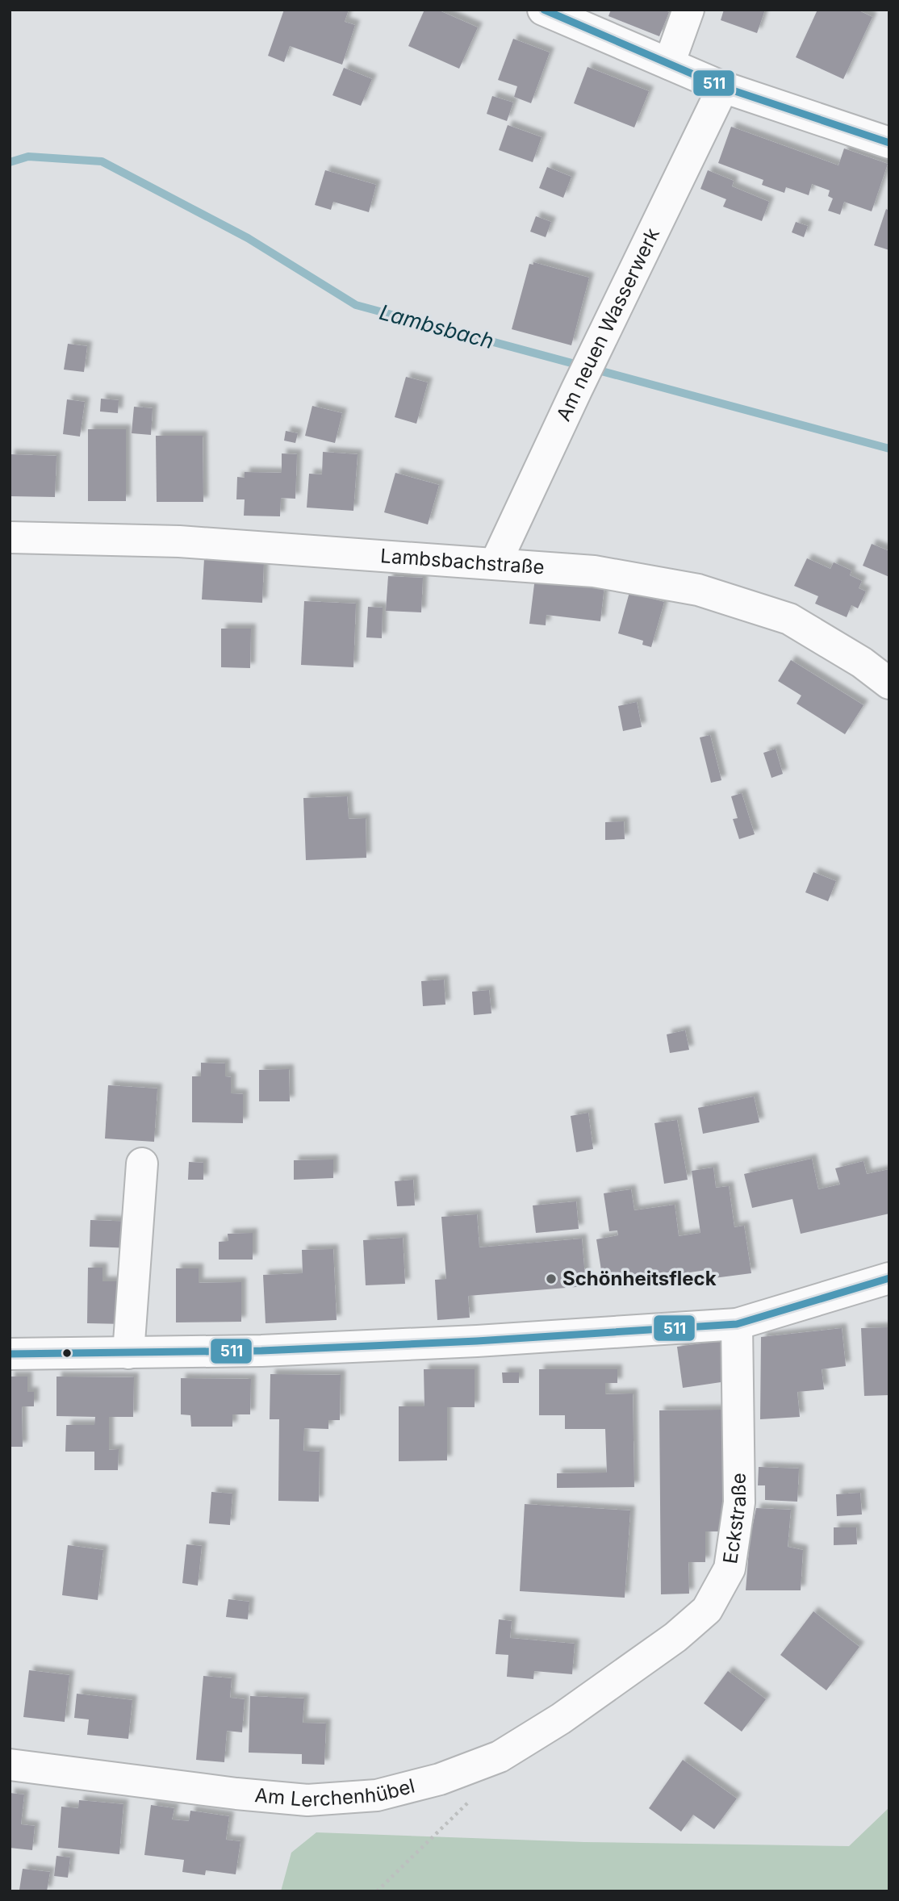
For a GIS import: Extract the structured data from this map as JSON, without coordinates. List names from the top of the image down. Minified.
{"streets":{"street":["Am neuen Wasserwerk","Lambsbachstraße","Eckstraße","Am Lerchenhübel"]},"crossings":[["Am neuen Wasserwerk","Lambsbachstraße"],["Eckstraße","Am Lerchenhübel"]],"water":["Lambsbach"],"places":["Schönheitsfleck"],"lines":["transit line 511"]}
